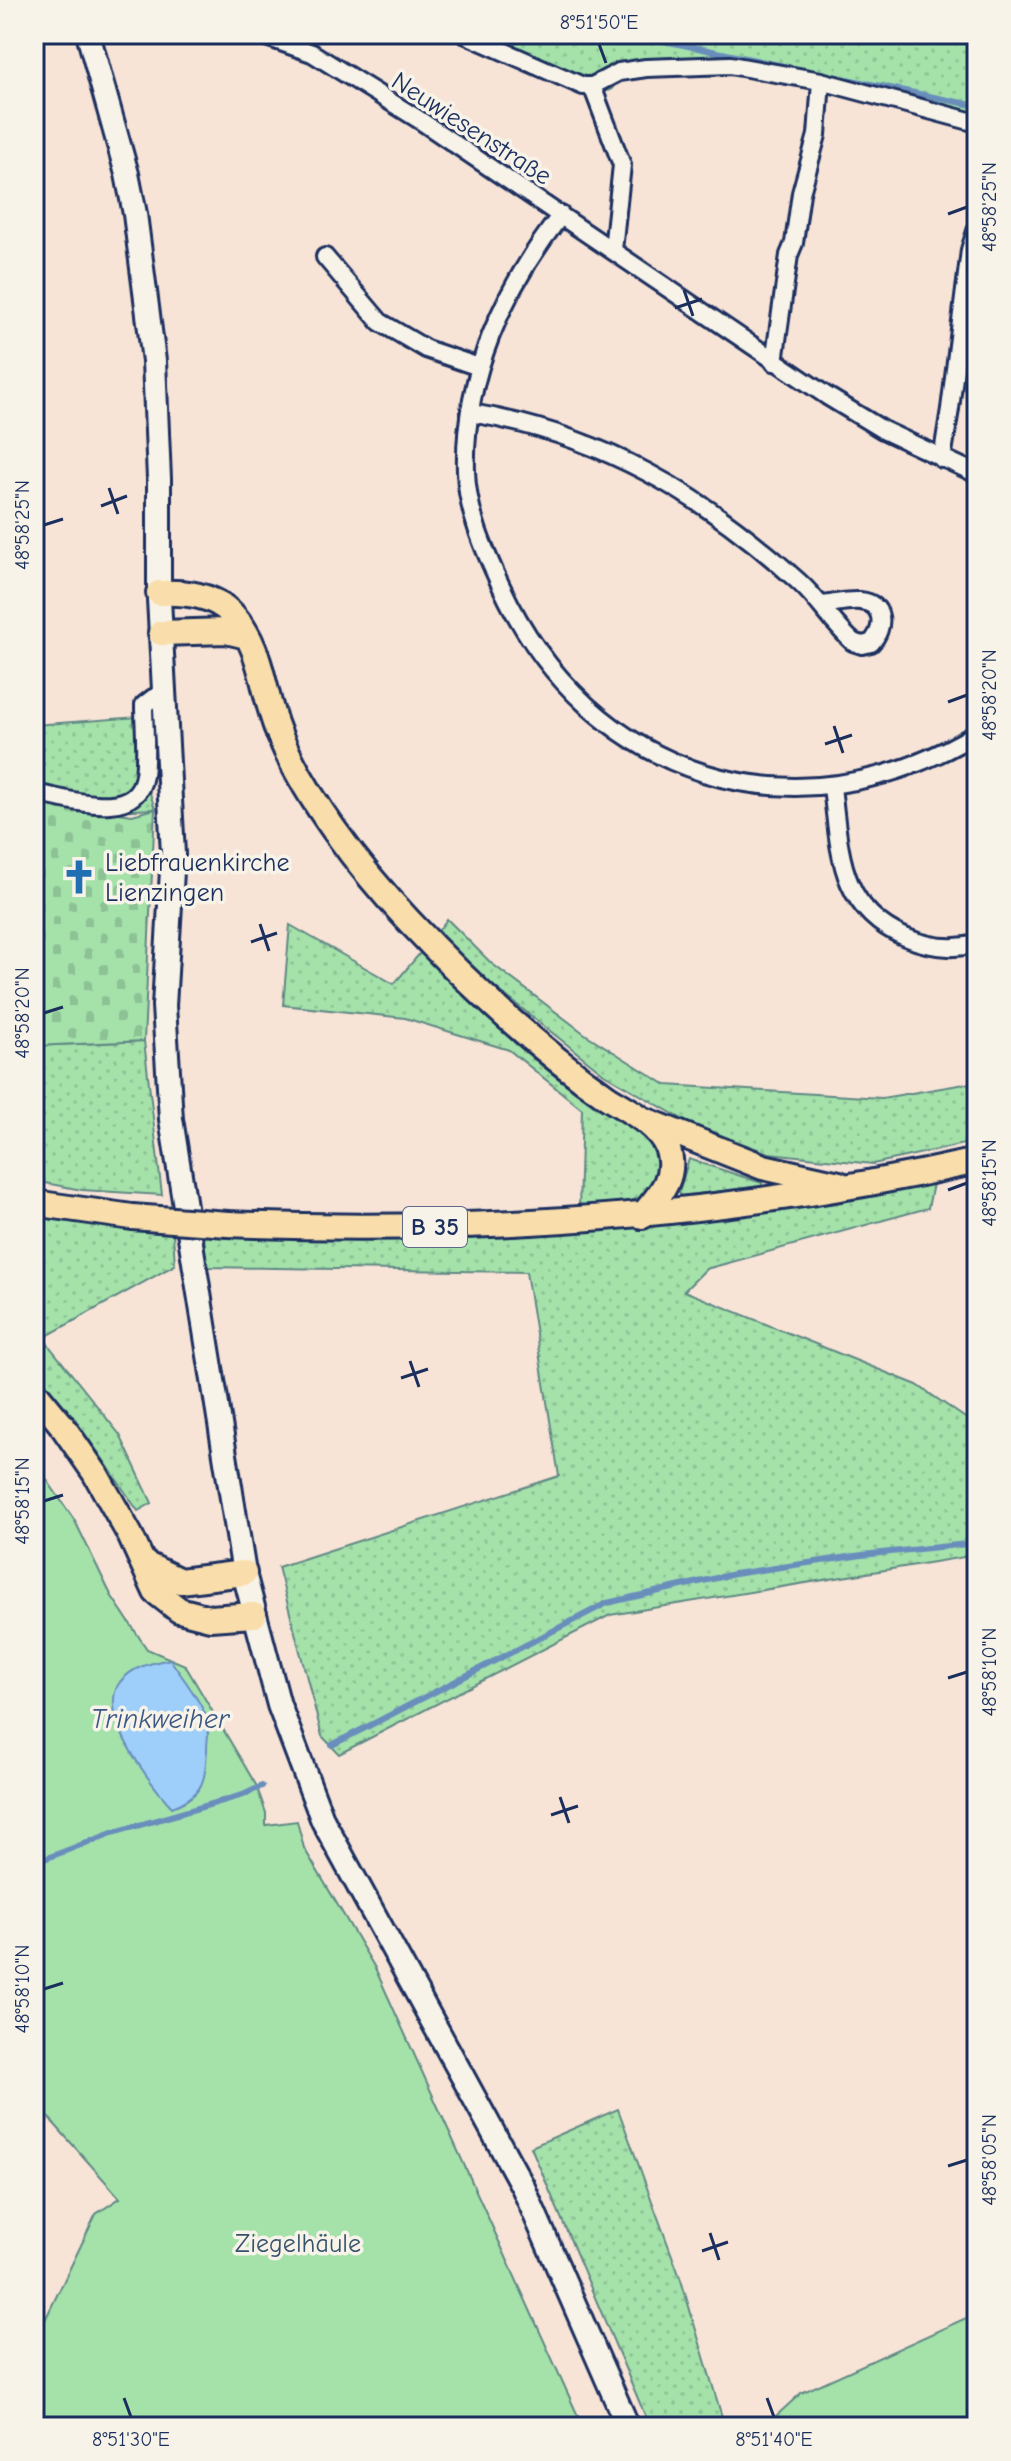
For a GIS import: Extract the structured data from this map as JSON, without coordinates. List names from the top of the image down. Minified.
{"streets":{"main road":["B 35"],"street":["Neuwiesenstraße"]},"water":["Trinkweiher"],"parks":["Ziegelhäule"],"places":{"church":["Liebfrauenkirche Lienzingen"]},"coordinates":["8°51'50\"E","48°58'25\"N","48°58'20\"N","48°58'15\"N","48°58'10\"N","48°58'05\"N","8°51'30\"E","8°51'40\"E"]}
